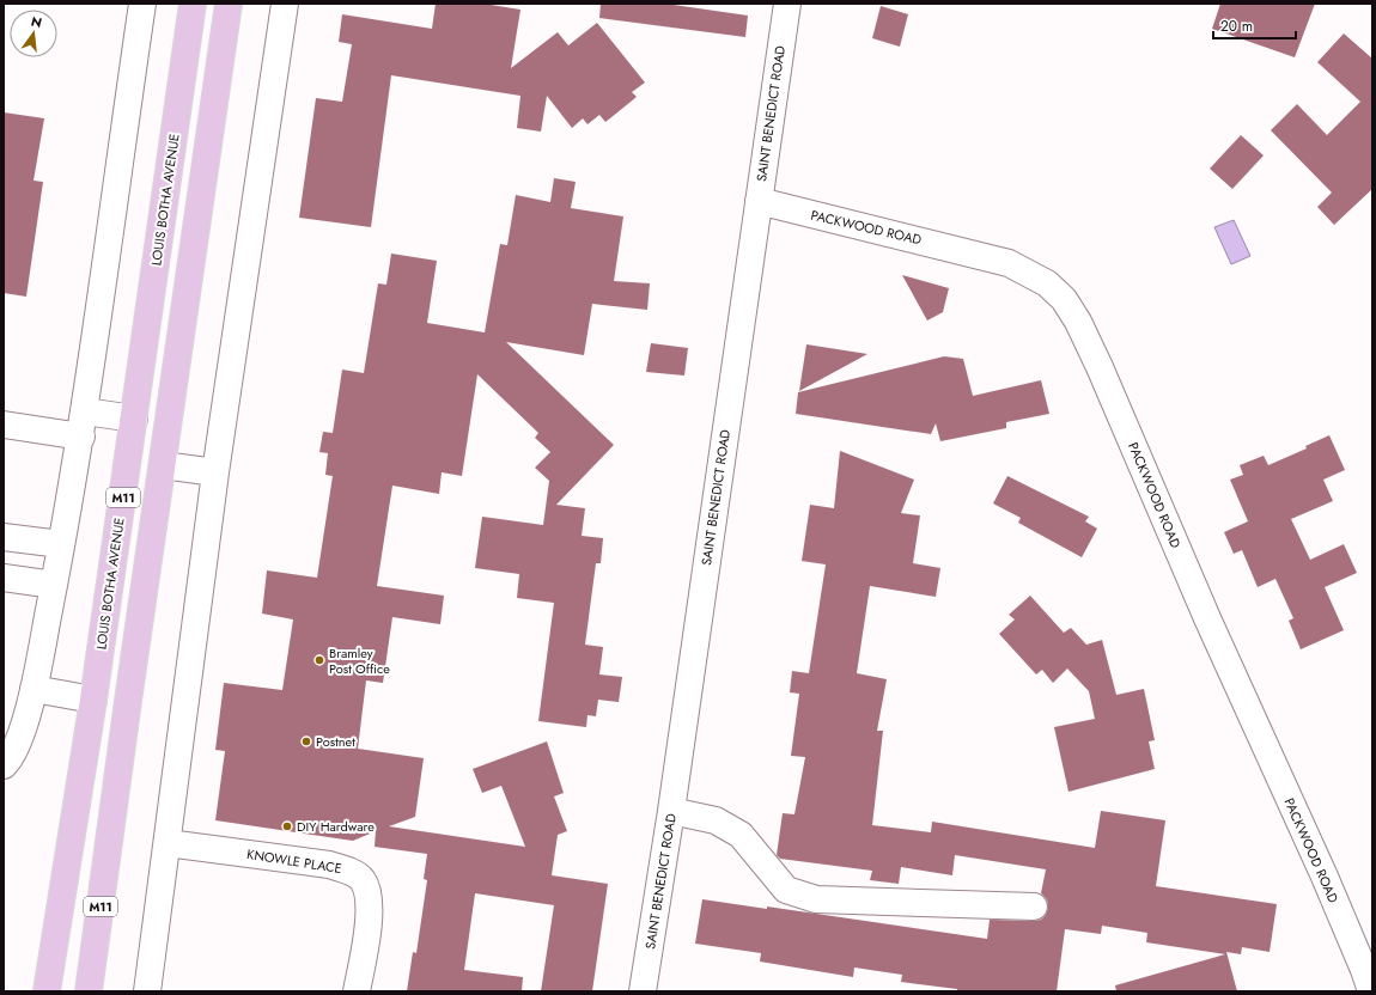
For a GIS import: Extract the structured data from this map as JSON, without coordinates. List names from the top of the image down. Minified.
{"streets":{"main road":["LOUIS BOTHA AVENUE","M11"],"street":["SAINT BENEDICT ROAD","PACKWOOD ROAD","KNOWLE PLACE"]},"crossings":[["SAINT BENEDICT ROAD","PACKWOOD ROAD"]],"places":["Bramley Post Office","Postnet","DIY Hardware"],"scale_bar":"20 m","north":"top"}
